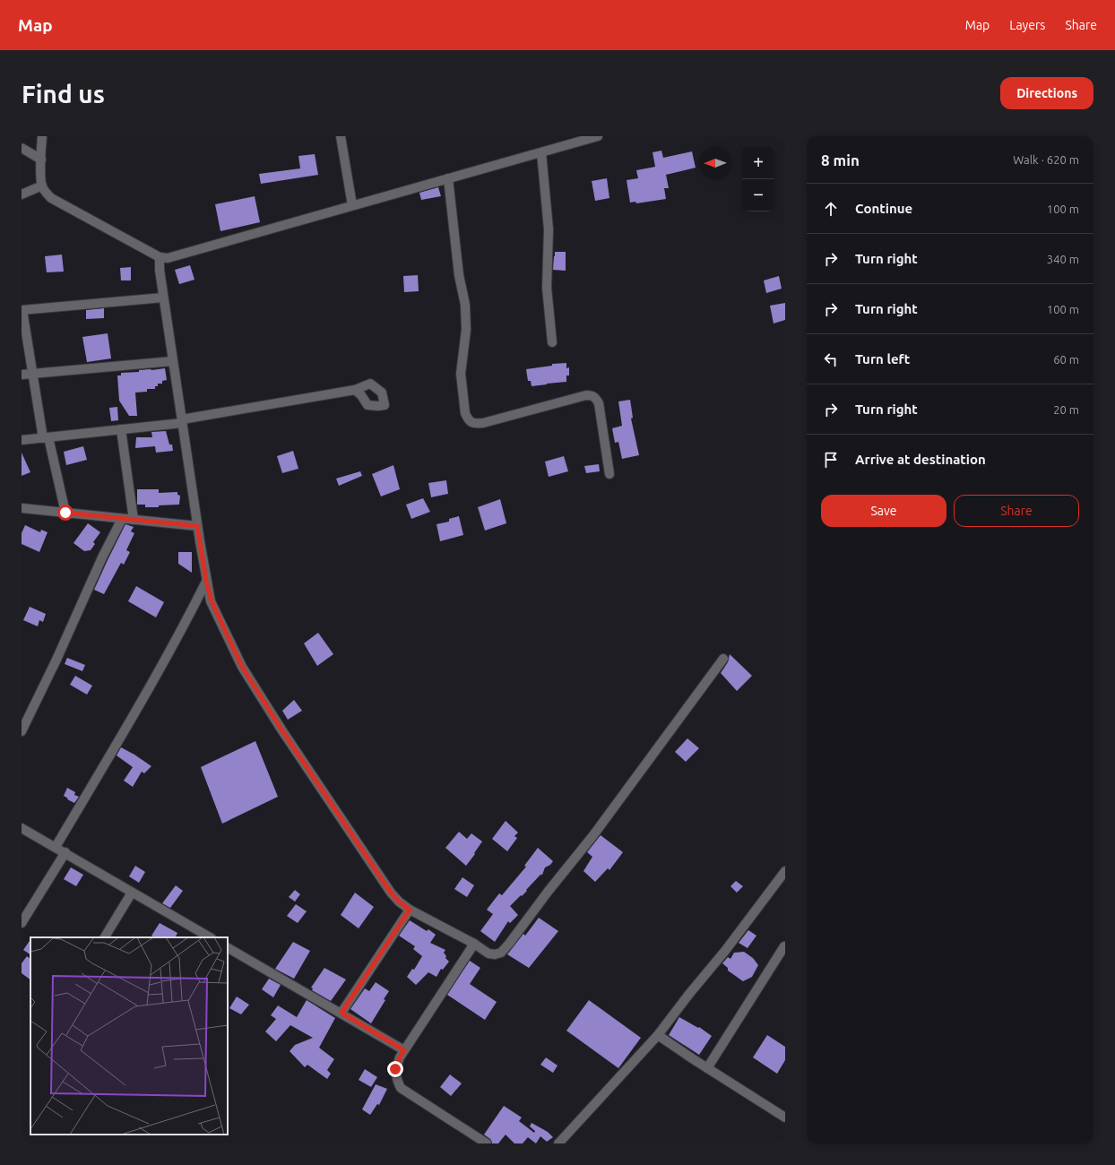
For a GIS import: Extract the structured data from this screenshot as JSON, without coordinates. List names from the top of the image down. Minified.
{"north":"left","page":{"header":"Map","nav":["Map","Layers","Share"],"buttons":["Directions",["Save","Share"]],"title":"Find us","heading":["8 min","Walk · 620 m"],"map_buttons":["+","−"],"list":[["Continue","100 m"],["Turn right","340 m"],["Turn right","100 m"],["Turn left","60 m"],["Turn right","20 m"],"Arrive at destination"]}}
